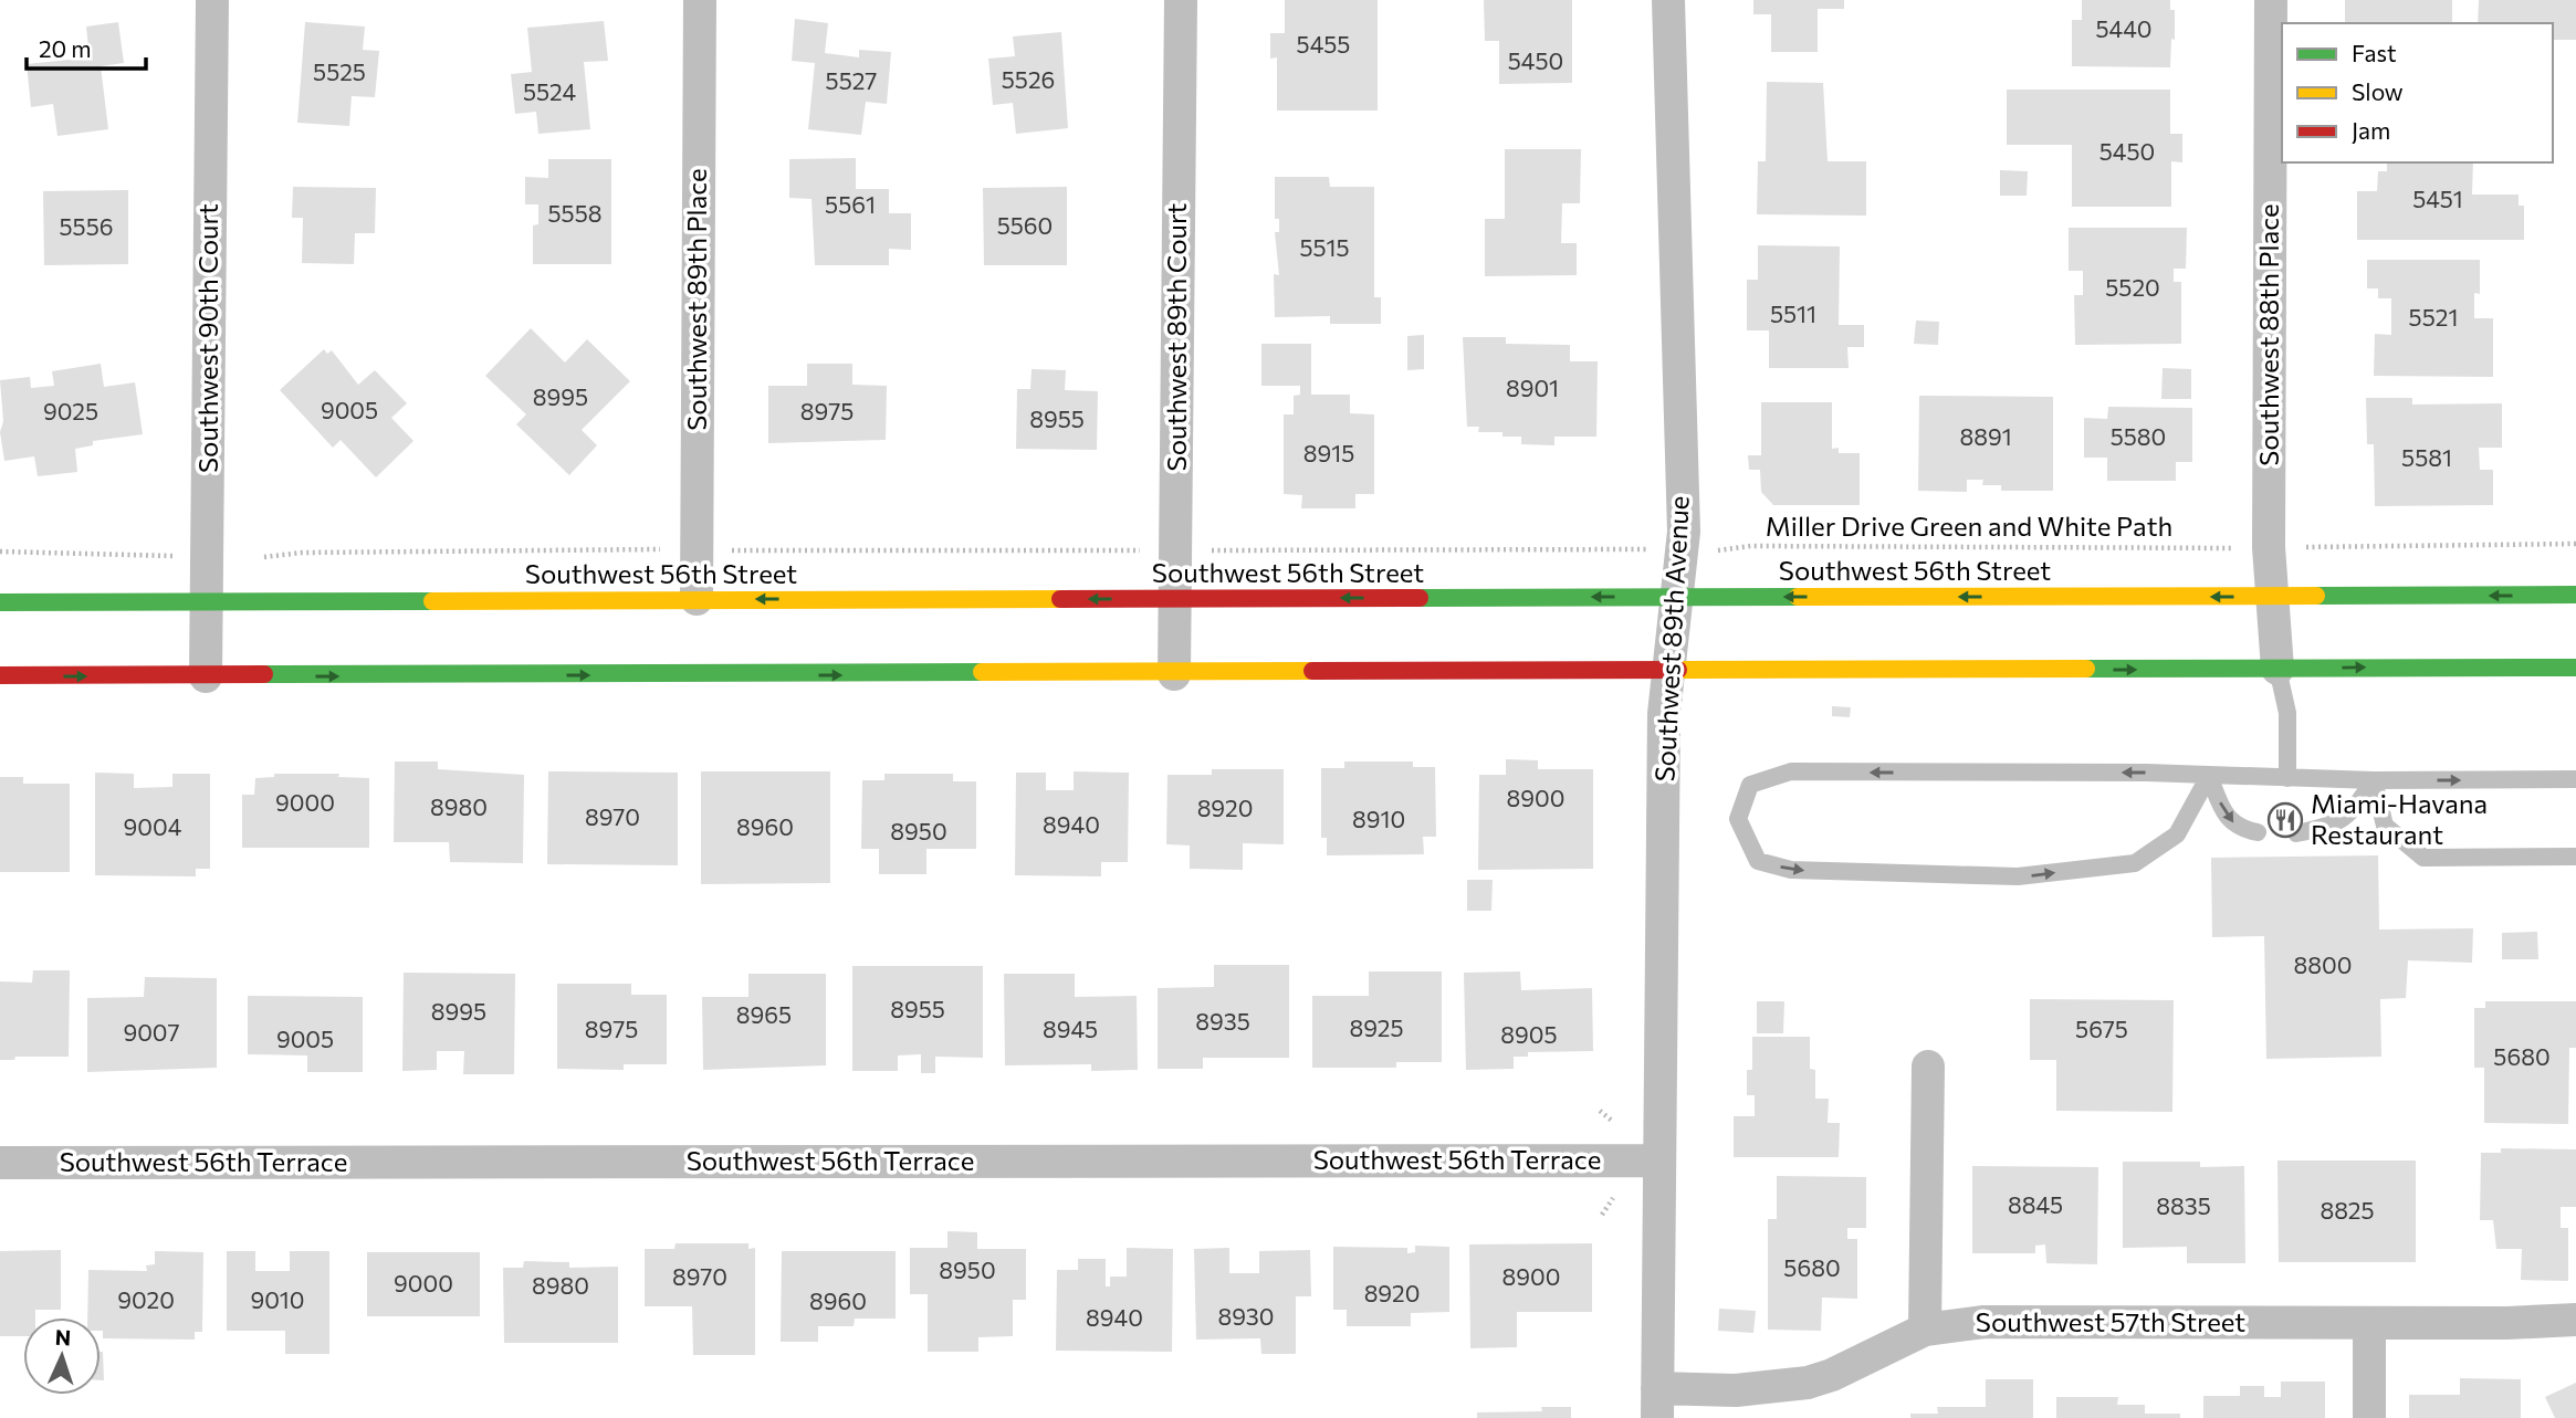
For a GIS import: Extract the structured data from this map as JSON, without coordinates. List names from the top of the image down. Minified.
{"streets":{"main road":["Southwest 56th Street"],"street":["Southwest 89th Place","Southwest 88th Place","Southwest 89th Court","Southwest 90th Court","Southwest 89th Avenue","Southwest 56th Terrace","Southwest 57th Street"],"path":["Miller Drive Green and White Path"]},"crossings":[["Southwest 89th Place","Southwest 56th Street"],["Southwest 88th Place","Southwest 56th Street"],["Southwest 89th Court","Southwest 56th Street"],["Southwest 90th Court","Southwest 56th Street"],["Southwest 56th Street","Southwest 89th Avenue"],["Southwest 89th Avenue","Southwest 56th Terrace"],["Southwest 89th Avenue","Southwest 57th Street"]],"places":{"restaurant":["Miami-Havana Restaurant"]},"house_numbers":["5440","5455","5450","5525","5526","5527","5524","5450","5451","5561","5558","5560","5556","5515","5520","5511","5521","8901","8995","9005","9025","8975","8955","8891","5580","8915","5581","8900","9000","8980","8920","8970","8910","8940","9004","8960","8950","8800","8955","8995","8965","8935","8925","8975","8945","5675","9007","8905","9005","5680","8845","8835","8825","5680","8950","8970","8900","9000","8980","8920","9020","9010","8960","8930","8940"],"legend":["Fast","Slow","Jam"],"scale_bar":"20 m","north":"top"}
